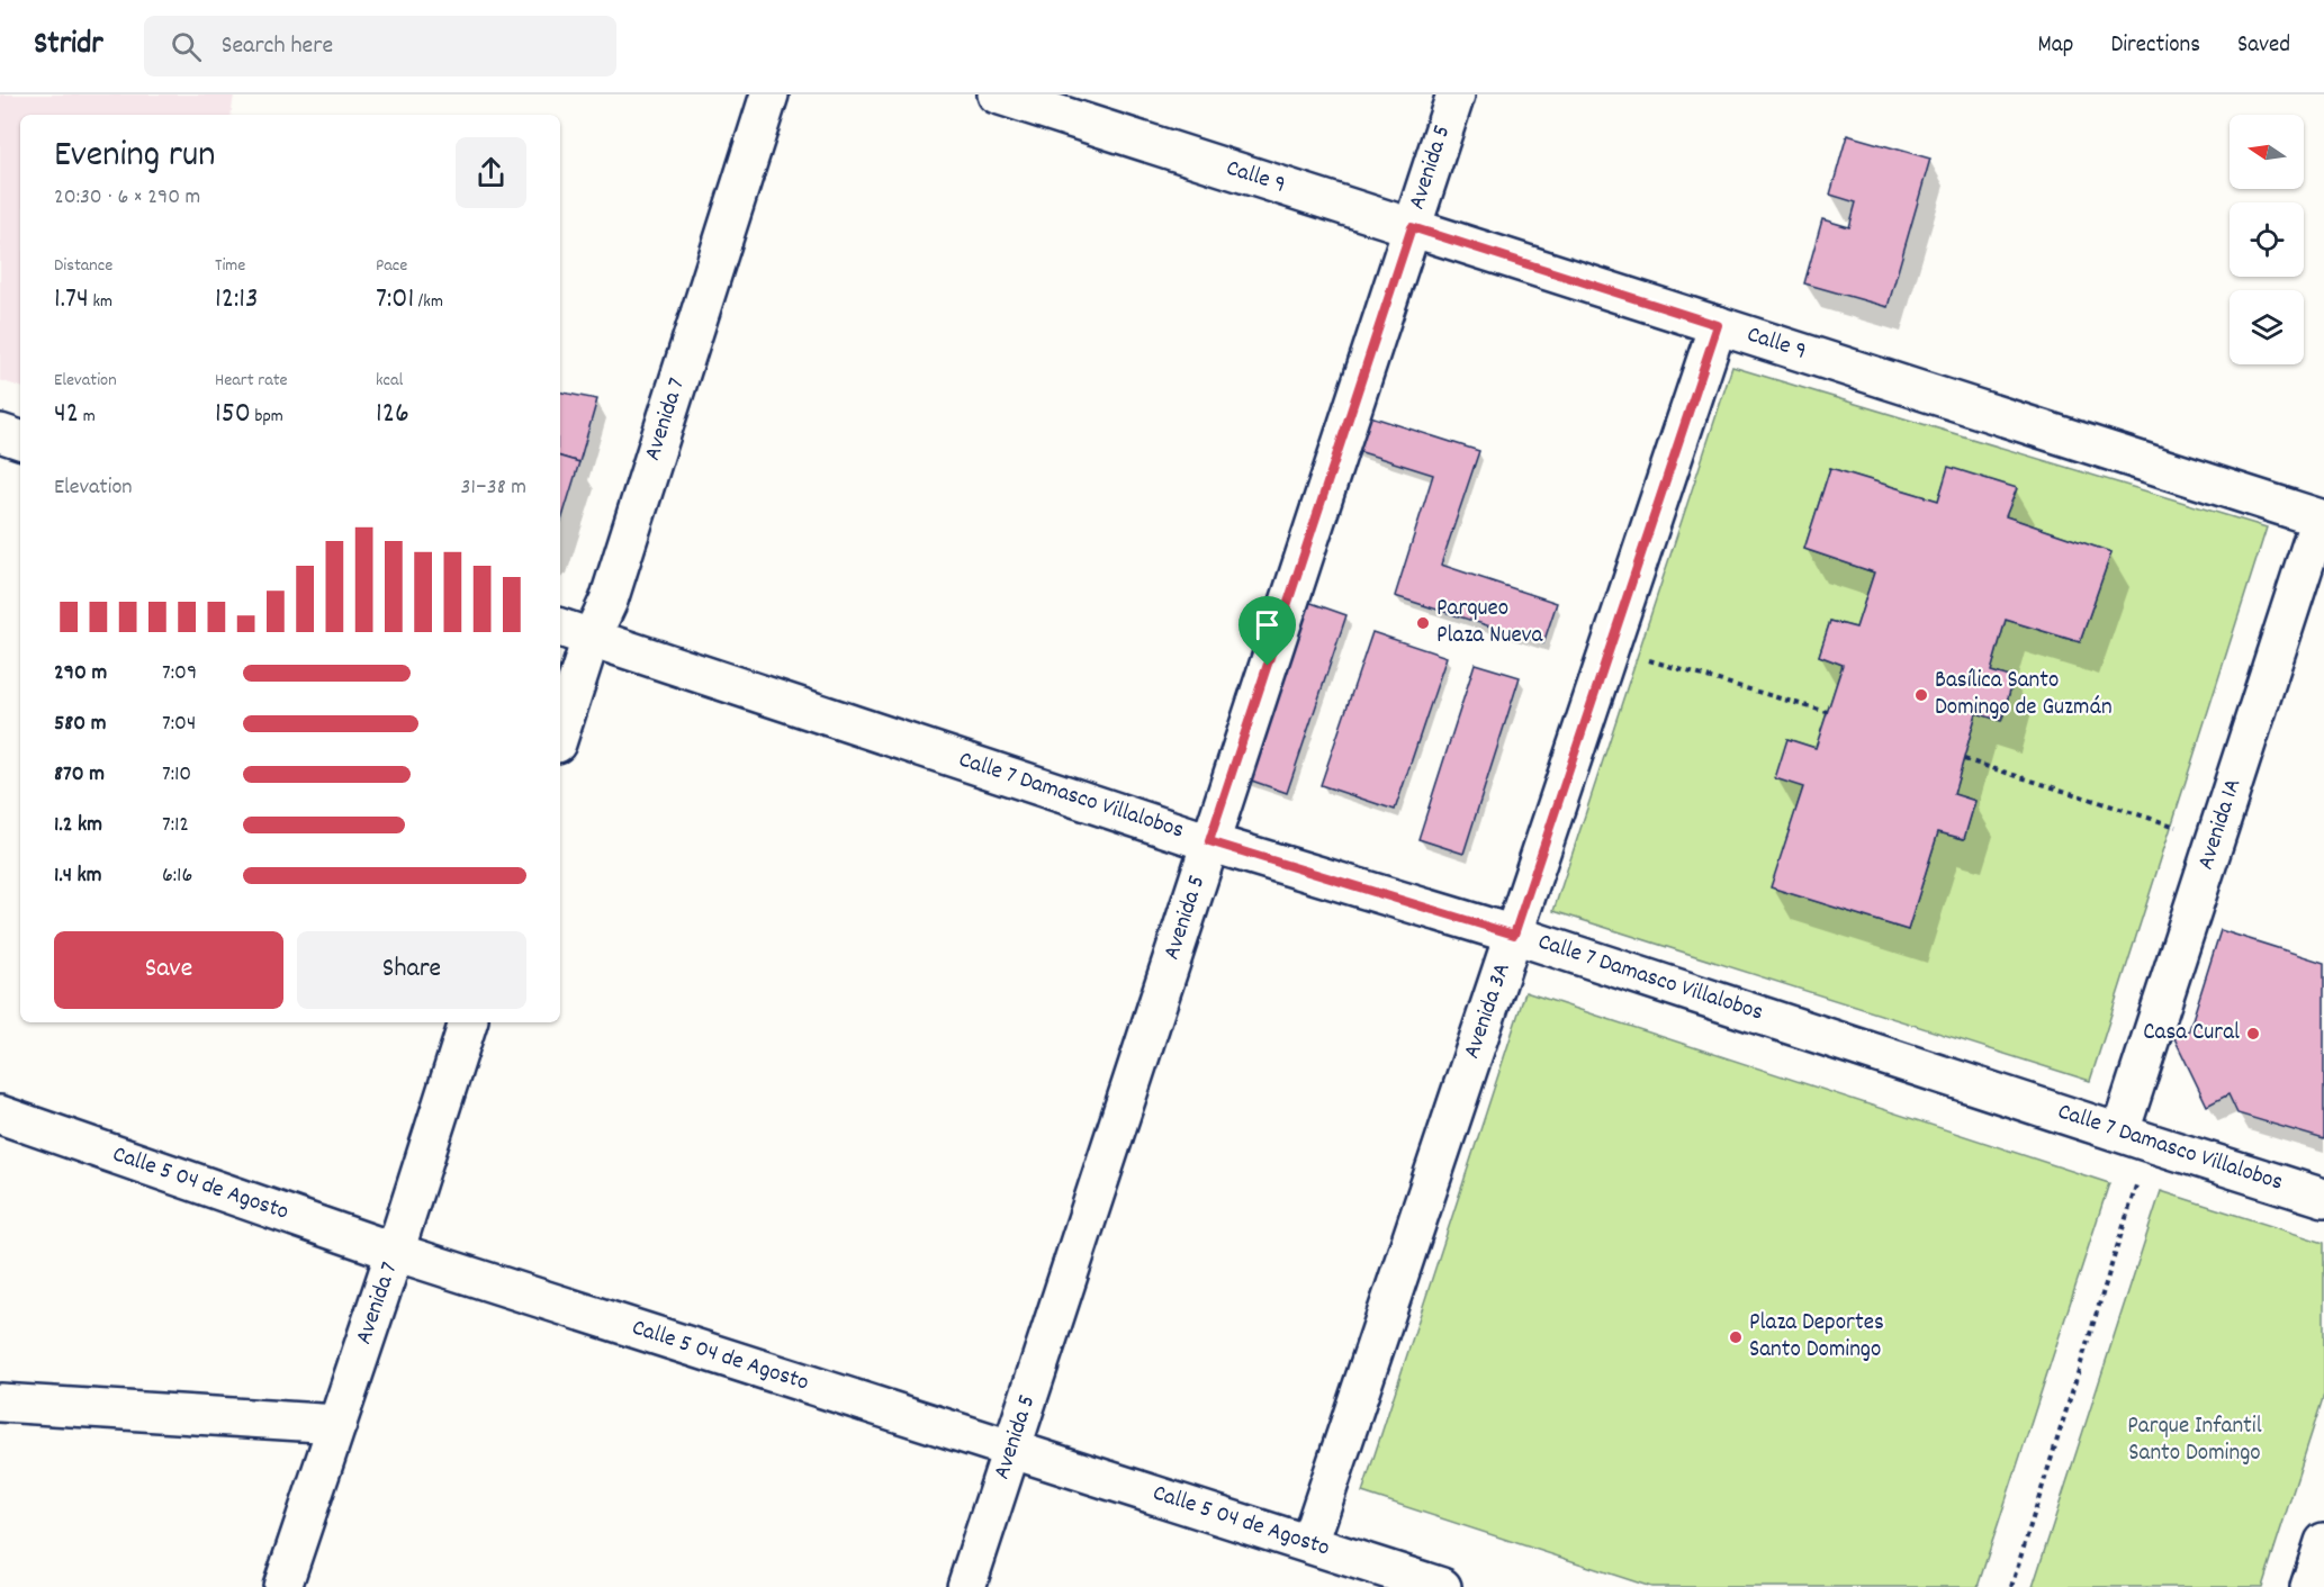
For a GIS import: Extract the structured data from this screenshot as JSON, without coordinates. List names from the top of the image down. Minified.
{"streets":{"street":["Avenida 5","Calle 9","Avenida 7","Calle 7 Damasco Villalobos","Avenida 1A","Avenida 3A","Calle 5 04 de Agosto"]},"crossings":[["Avenida 5","Calle 9"],["Avenida 5","Calle 7 Damasco Villalobos"],["Avenida 5","Calle 5 04 de Agosto"],["Calle 9","Avenida 1A"],["Calle 9","Avenida 3A"],["Avenida 7","Calle 7 Damasco Villalobos"],["Avenida 7","Calle 5 04 de Agosto"],["Calle 7 Damasco Villalobos","Avenida 1A"],["Calle 7 Damasco Villalobos","Avenida 3A"],["Avenida 3A","Calle 5 04 de Agosto"]],"parks":["Parque Infantil Santo Domingo"],"places":["Parqueo Plaza Nueva","Basílica Santo Domingo de Guzmán","Casa Cural","Plaza Deportes Santo Domingo"],"north":"left","page":{"header":"Stridr","search":"Search here","nav":["Map","Directions","Saved"],"heading":["Evening run","20:30 · 6 × 290 m"],"stats":[["Distance","1.74 km"],["Time","12:13"],["Pace","7:01 /km"],["Elevation","42 m"],["Heart rate","150 bpm"],["kcal","126"]],"chart":["Elevation","31–38 m"],"list":[{"name":"290 m","note":"7:09"},{"name":"580 m","note":"7:04"},{"name":"870 m","note":"7:10"},{"name":"1.2 km","note":"7:12"},{"name":"1.4 km","note":"6:16"}],"buttons":["Save","Share"]}}
